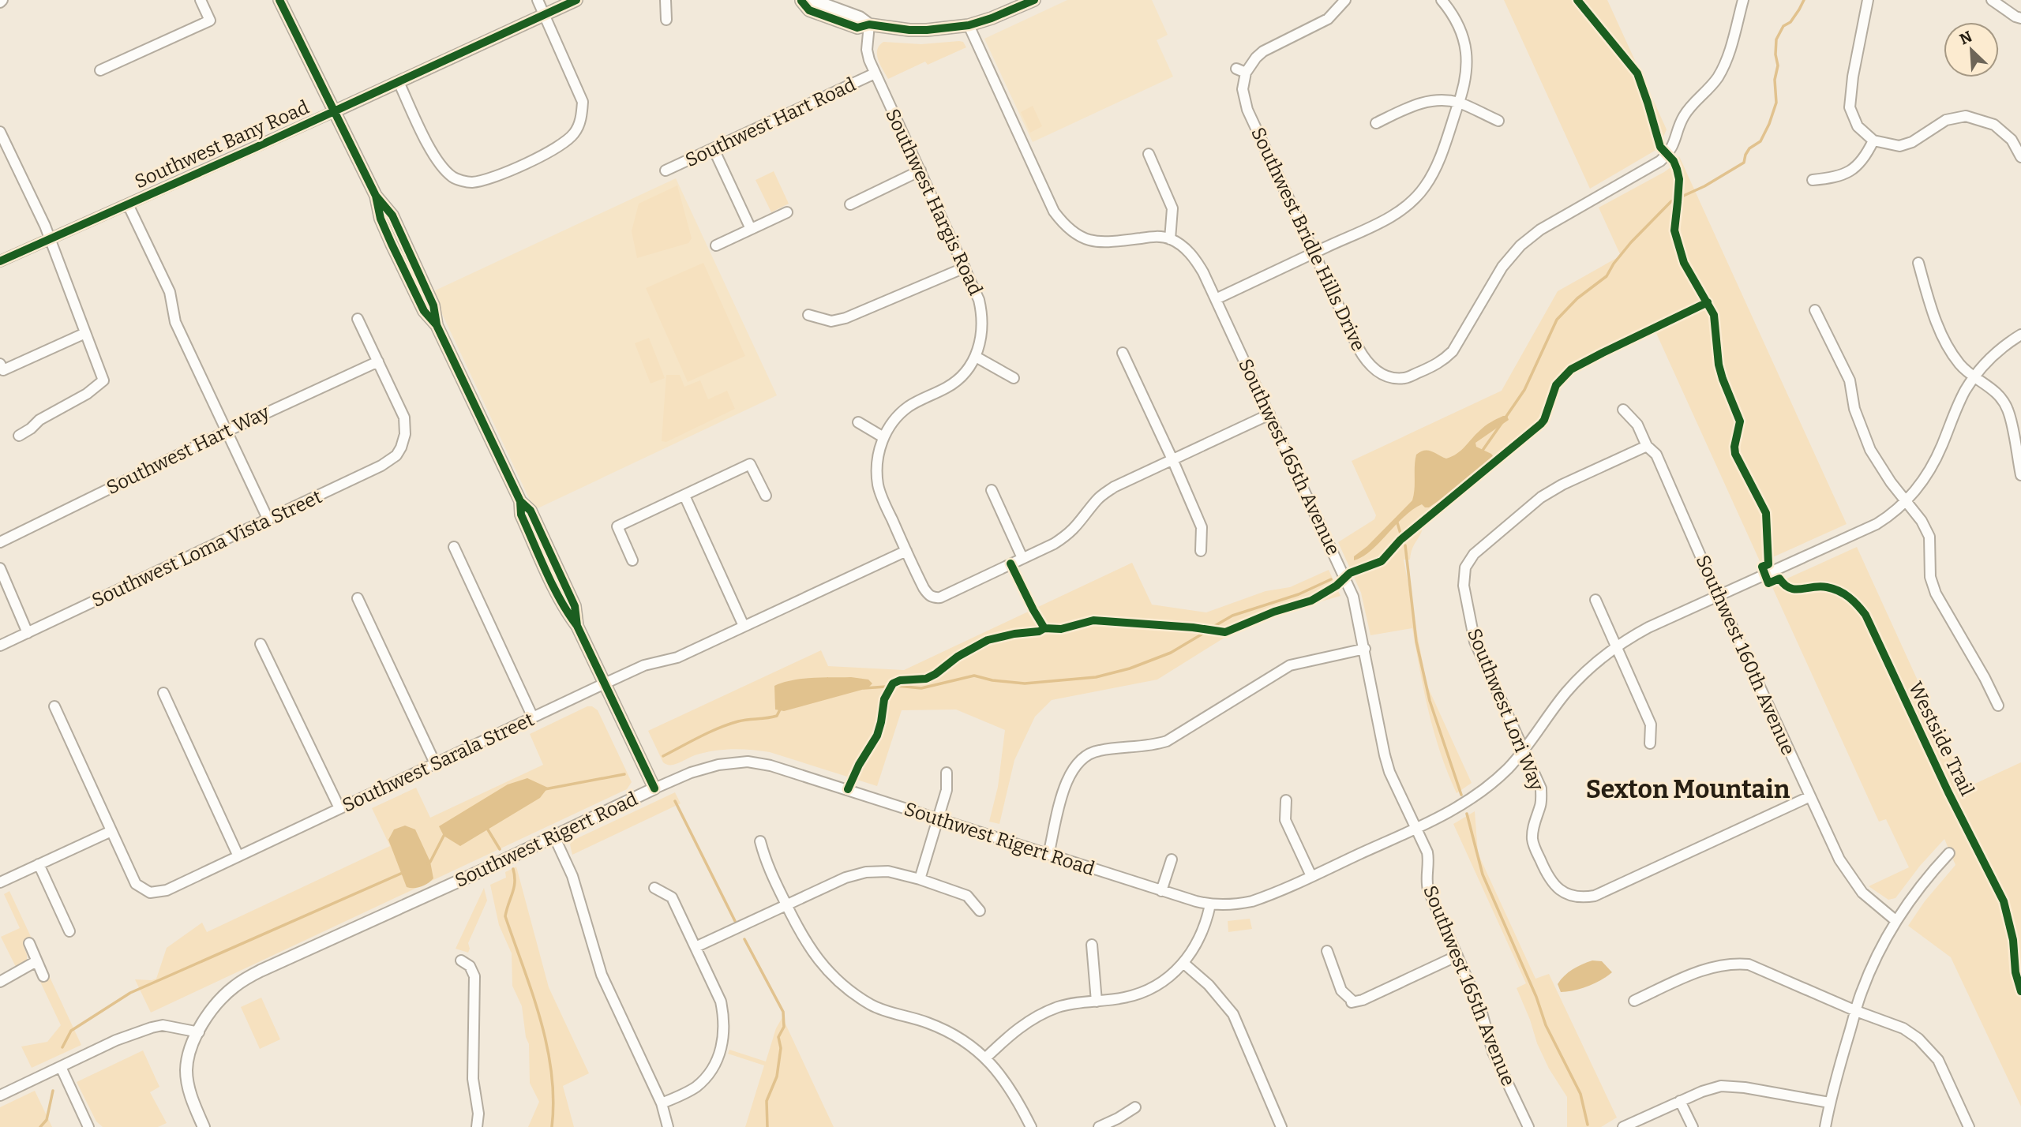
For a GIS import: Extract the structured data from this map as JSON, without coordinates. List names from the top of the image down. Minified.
{"streets":{"main road":["Southwest Bany Road","Southwest Rigert Road"],"street":["Southwest Hart Road","Southwest Hargis Road","Southwest Bridle Hills Drive","Southwest Hart Way","Southwest 165th Avenue","Southwest Loma Vista Street","Southwest 160th Avenue","Southwest Lori Way","Southwest Sarala Street"],"cycle path":["Westside Trail"]},"crossings":[["Southwest Hart Road","Southwest Hargis Road"],["Southwest Hargis Road","Southwest 165th Avenue"],["Southwest Hargis Road","Southwest Sarala Street"],["Southwest Hart Way","Southwest Loma Vista Street"],["Southwest 165th Avenue","Southwest Rigert Road"],["Southwest 160th Avenue","Southwest Lori Way"],["Southwest 160th Avenue","Southwest Rigert Road"],["Southwest Lori Way","Southwest Rigert Road"]],"districts":["Sexton Mountain"],"north":"top left"}
